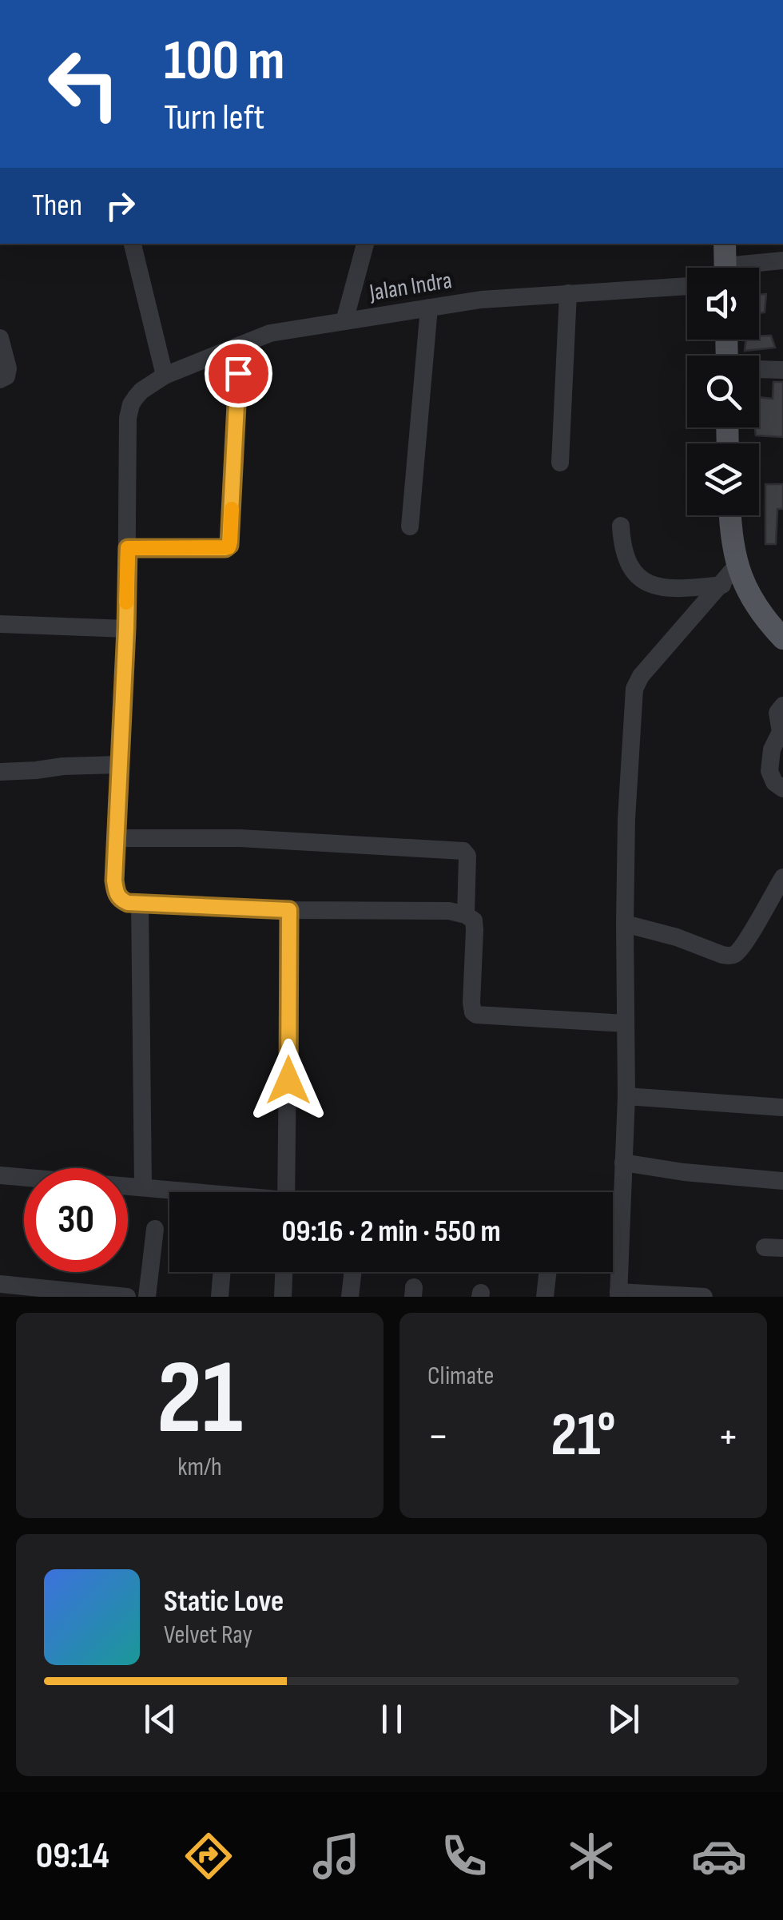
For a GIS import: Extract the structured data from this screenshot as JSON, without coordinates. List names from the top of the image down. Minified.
{"streets":{"street":["Jalan Indra"]},"page":{"turn":["100 m","Turn left"],"then":"Then","limit":"30","trip":"09:16 · 2 min · 550 m","tile":[["21","km/h"],"Climate"],"heat":["−","21°","+"],"song":["Static Love","Velvet Ray"],"tabs":"09:14"}}
